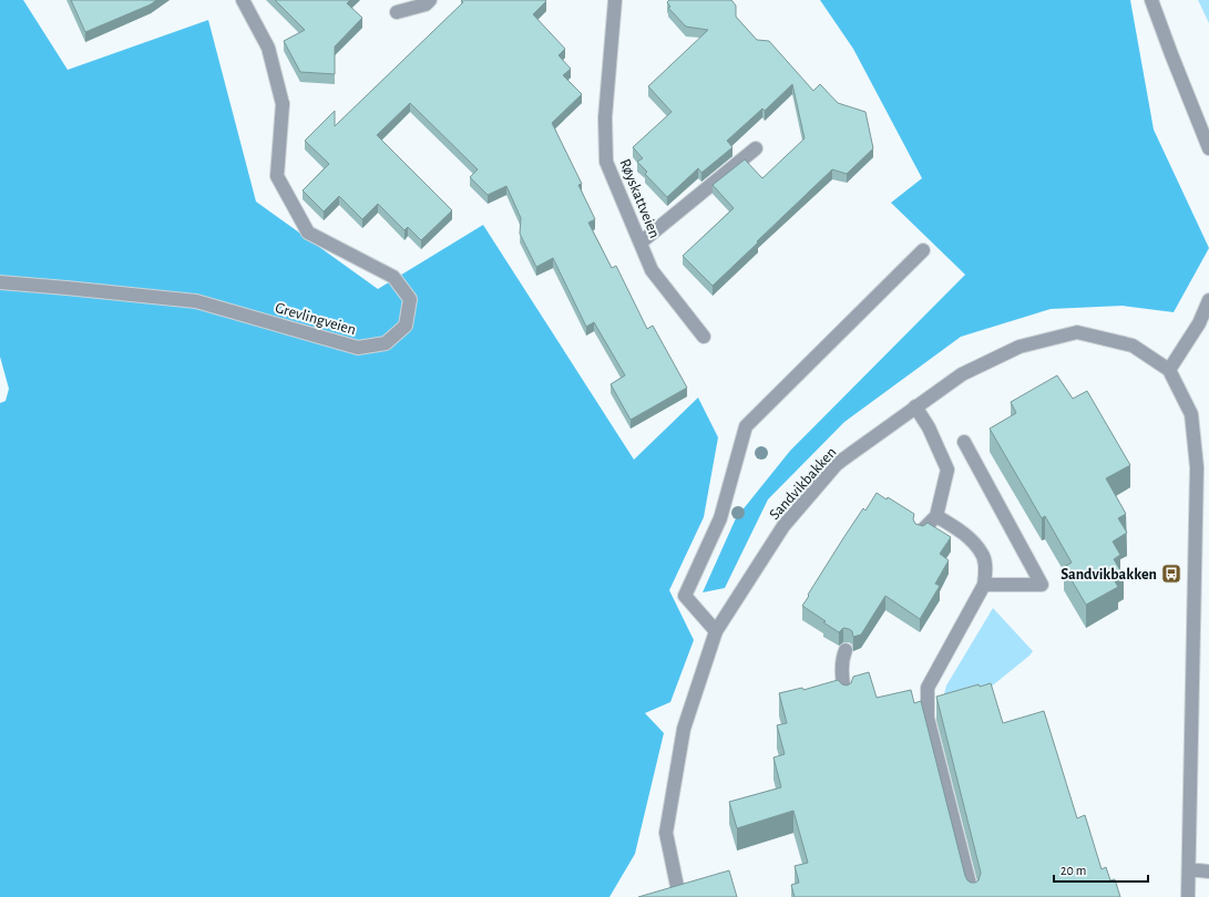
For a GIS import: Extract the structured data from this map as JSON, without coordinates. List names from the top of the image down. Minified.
{"streets":{"street":["Røyskattveien","Grevlingveien","Sandvikbakken"]},"places":{"bus stop":["Sandvikbakken"]},"scale_bar":"20 m"}
